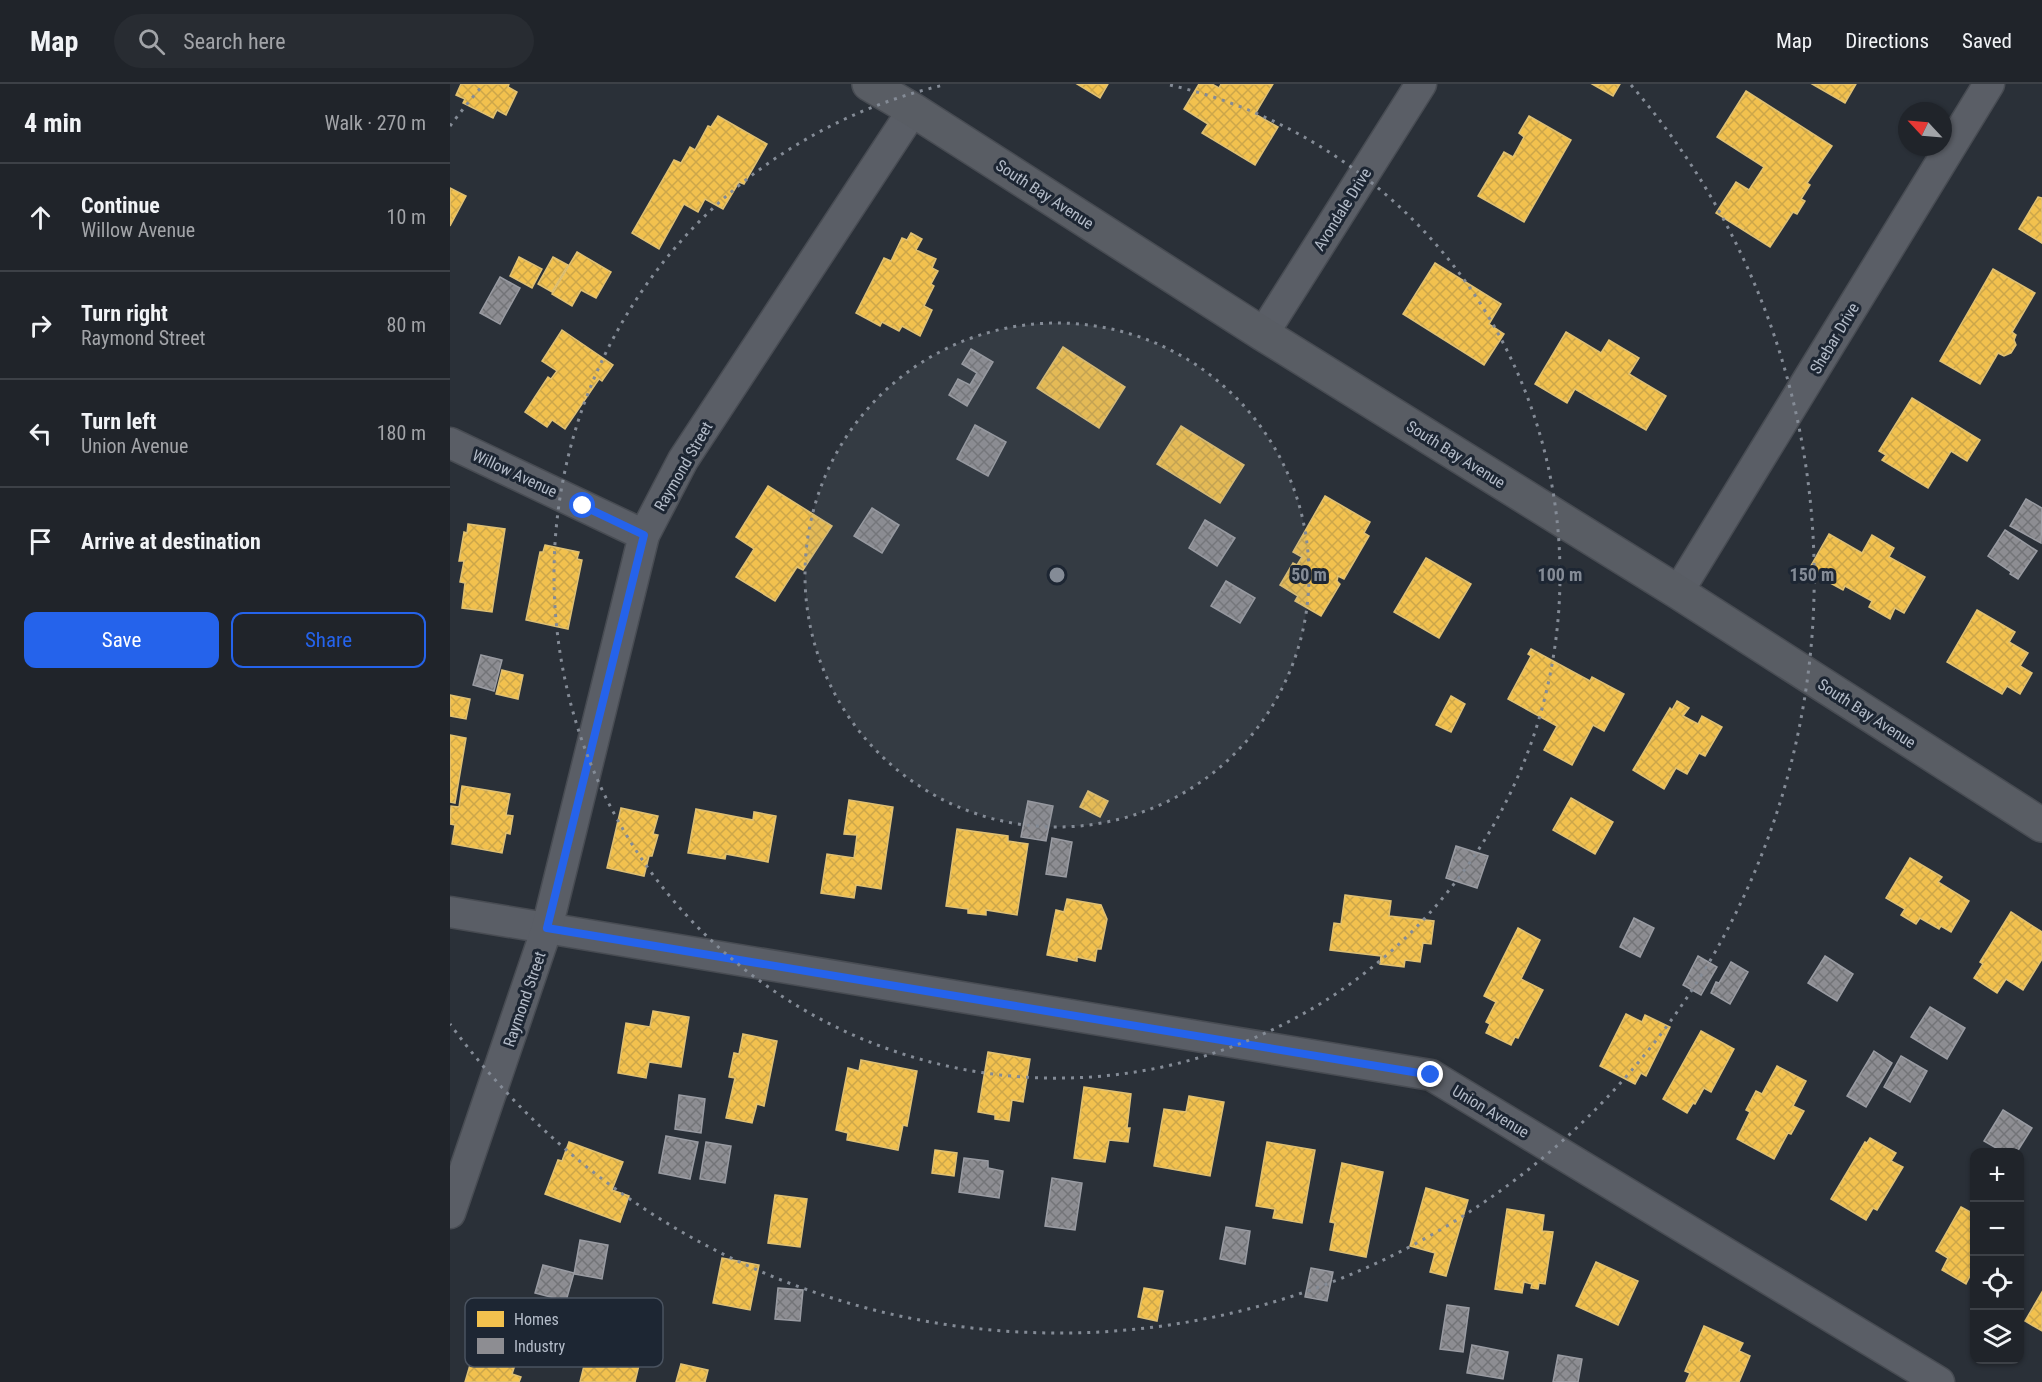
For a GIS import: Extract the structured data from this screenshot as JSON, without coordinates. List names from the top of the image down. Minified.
{"streets":{"street":["South Bay Avenue","Avondale Drive","Shebar Drive","Raymond Street","Willow Avenue","Union Avenue"]},"crossings":[["South Bay Avenue","Avondale Drive"],["South Bay Avenue","Shebar Drive"],["South Bay Avenue","Raymond Street"],["Raymond Street","Willow Avenue"],["Raymond Street","Union Avenue"]],"legend":["Homes","Industry"],"north":"top left","page":{"header":"Map","search":"Search here","nav":["Map","Directions","Saved"],"heading":["4 min","Walk · 270 m"],"list":[["Continue","Willow Avenue","10 m"],["Turn right","Raymond Street","80 m"],["Turn left","Union Avenue","180 m"],"Arrive at destination"],"buttons":["Save","Share"],"map_buttons":["+","−"]},"rings":["50 m","100 m","150 m"]}
